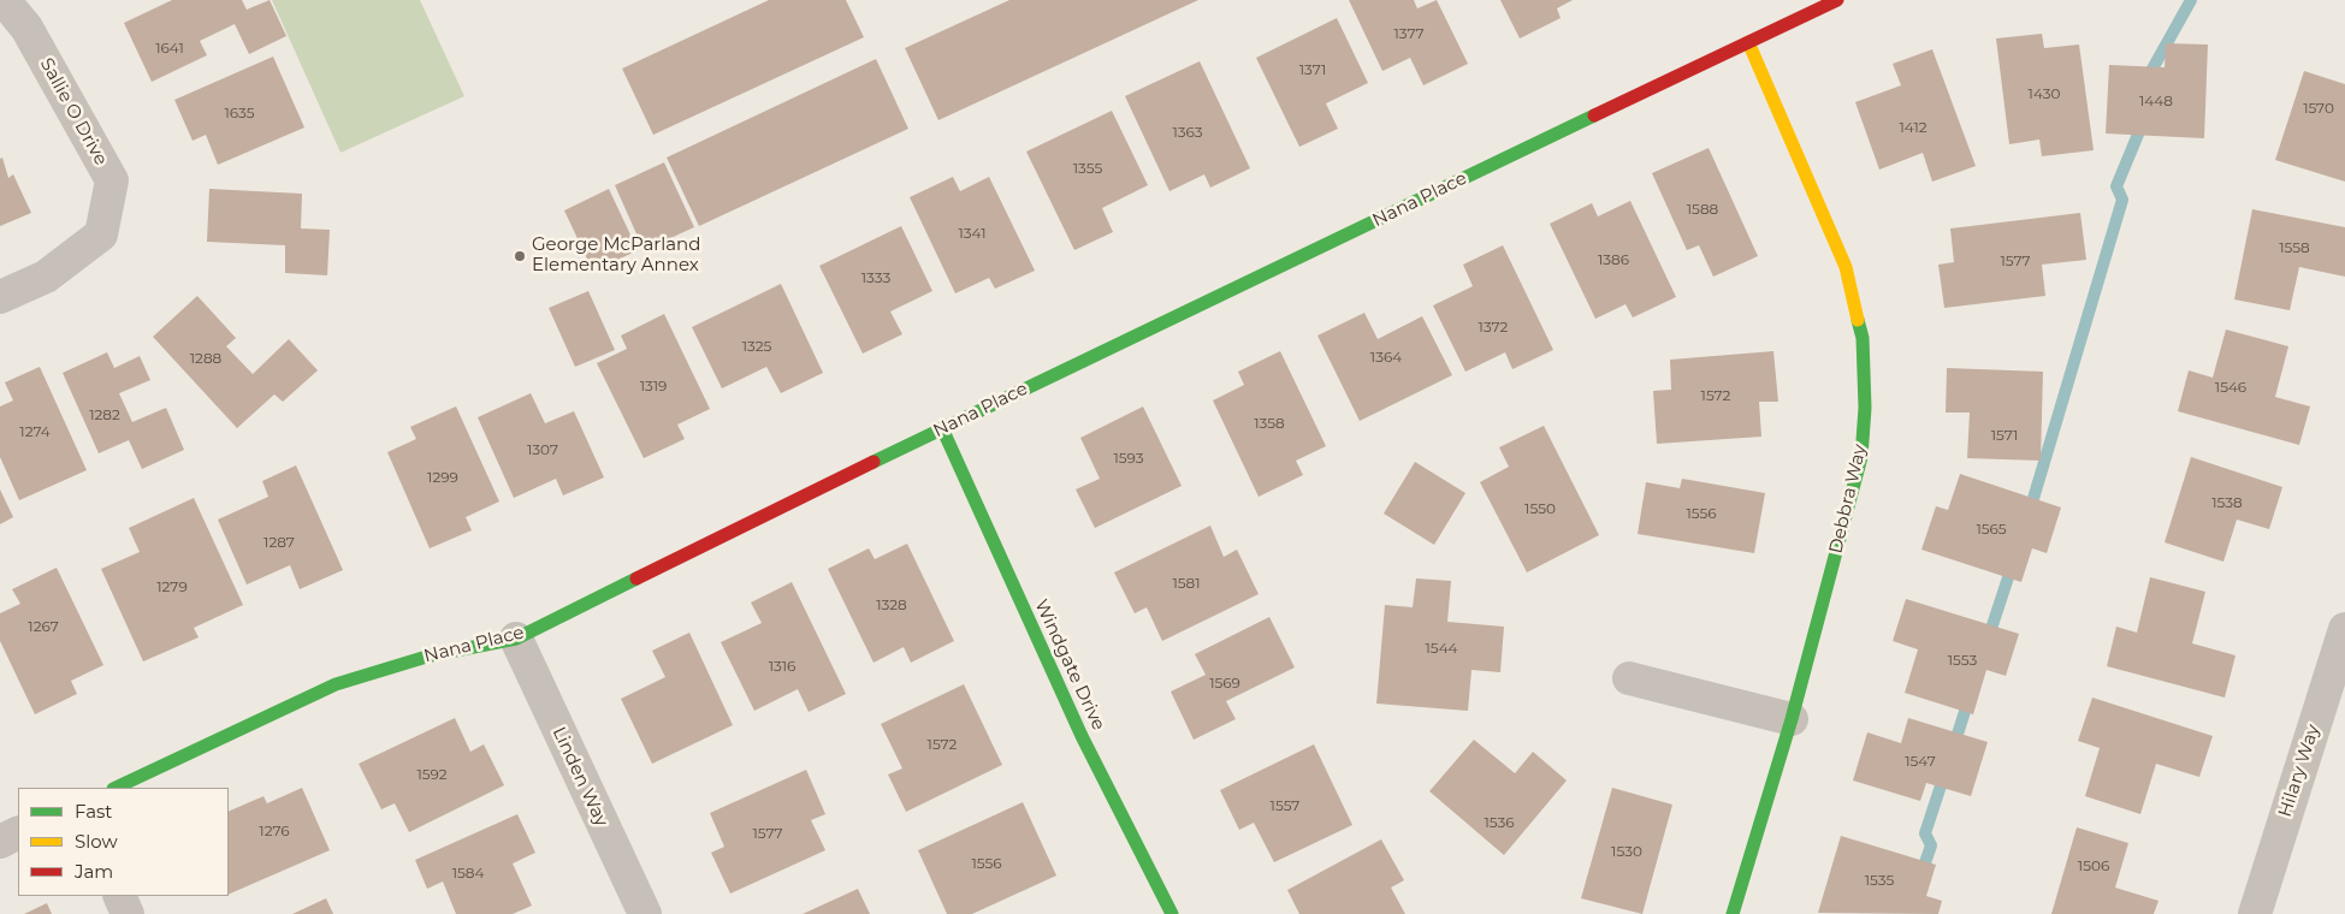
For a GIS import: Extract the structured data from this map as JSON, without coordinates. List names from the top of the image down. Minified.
{"streets":{"street":["Sallie O Drive","Nana Place","Debbra Way","Windgate Drive","Hilary Way","Linden Way"]},"crossings":[["Nana Place","Debbra Way"],["Nana Place","Windgate Drive"],["Nana Place","Linden Way"]],"places":["George McParland Elementary Annex"],"house_numbers":["1377","1641","1371","1430","1448","1570","1635","1412","1363","1355","1588","1341","1558","1386","1577","1333","1372","1325","1364","1288","1319","1546","1572","1282","1358","1274","1571","1307","1593","1299","1538","1550","1556","1565","1287","1581","1279","1328","1267","1544","1553","1316","1569","1572","1547","1592","1557","1536","1276","1577","1530","1556","1506","1584","1535"],"legend":["Fast","Slow","Jam"]}
